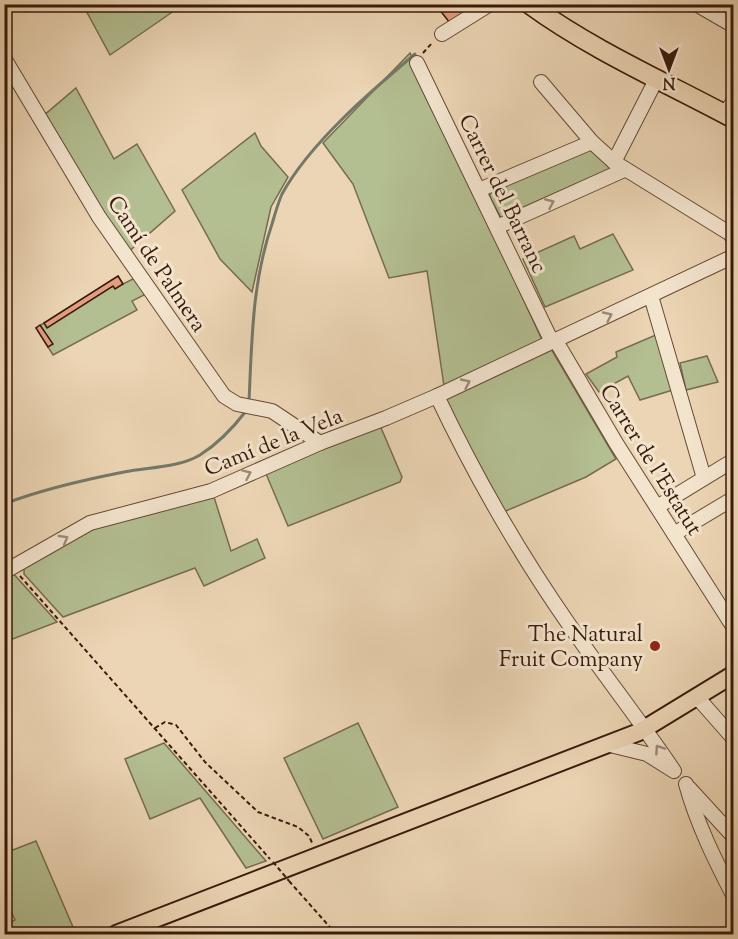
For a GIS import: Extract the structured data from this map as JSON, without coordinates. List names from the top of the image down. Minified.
{"streets":{"street":["Carrer del Barranc","Camí de Palmera","Camí de la Vela","Carrer de l'Estatut"]},"crossings":[["Carrer del Barranc","Camí de la Vela"],["Carrer del Barranc","Carrer de l'Estatut"],["Camí de Palmera","Camí de la Vela"],["Camí de la Vela","Carrer de l'Estatut"]],"one_way":["Camí de la Vela"],"places":["The Natural Fruit Company"],"north":"bottom"}
